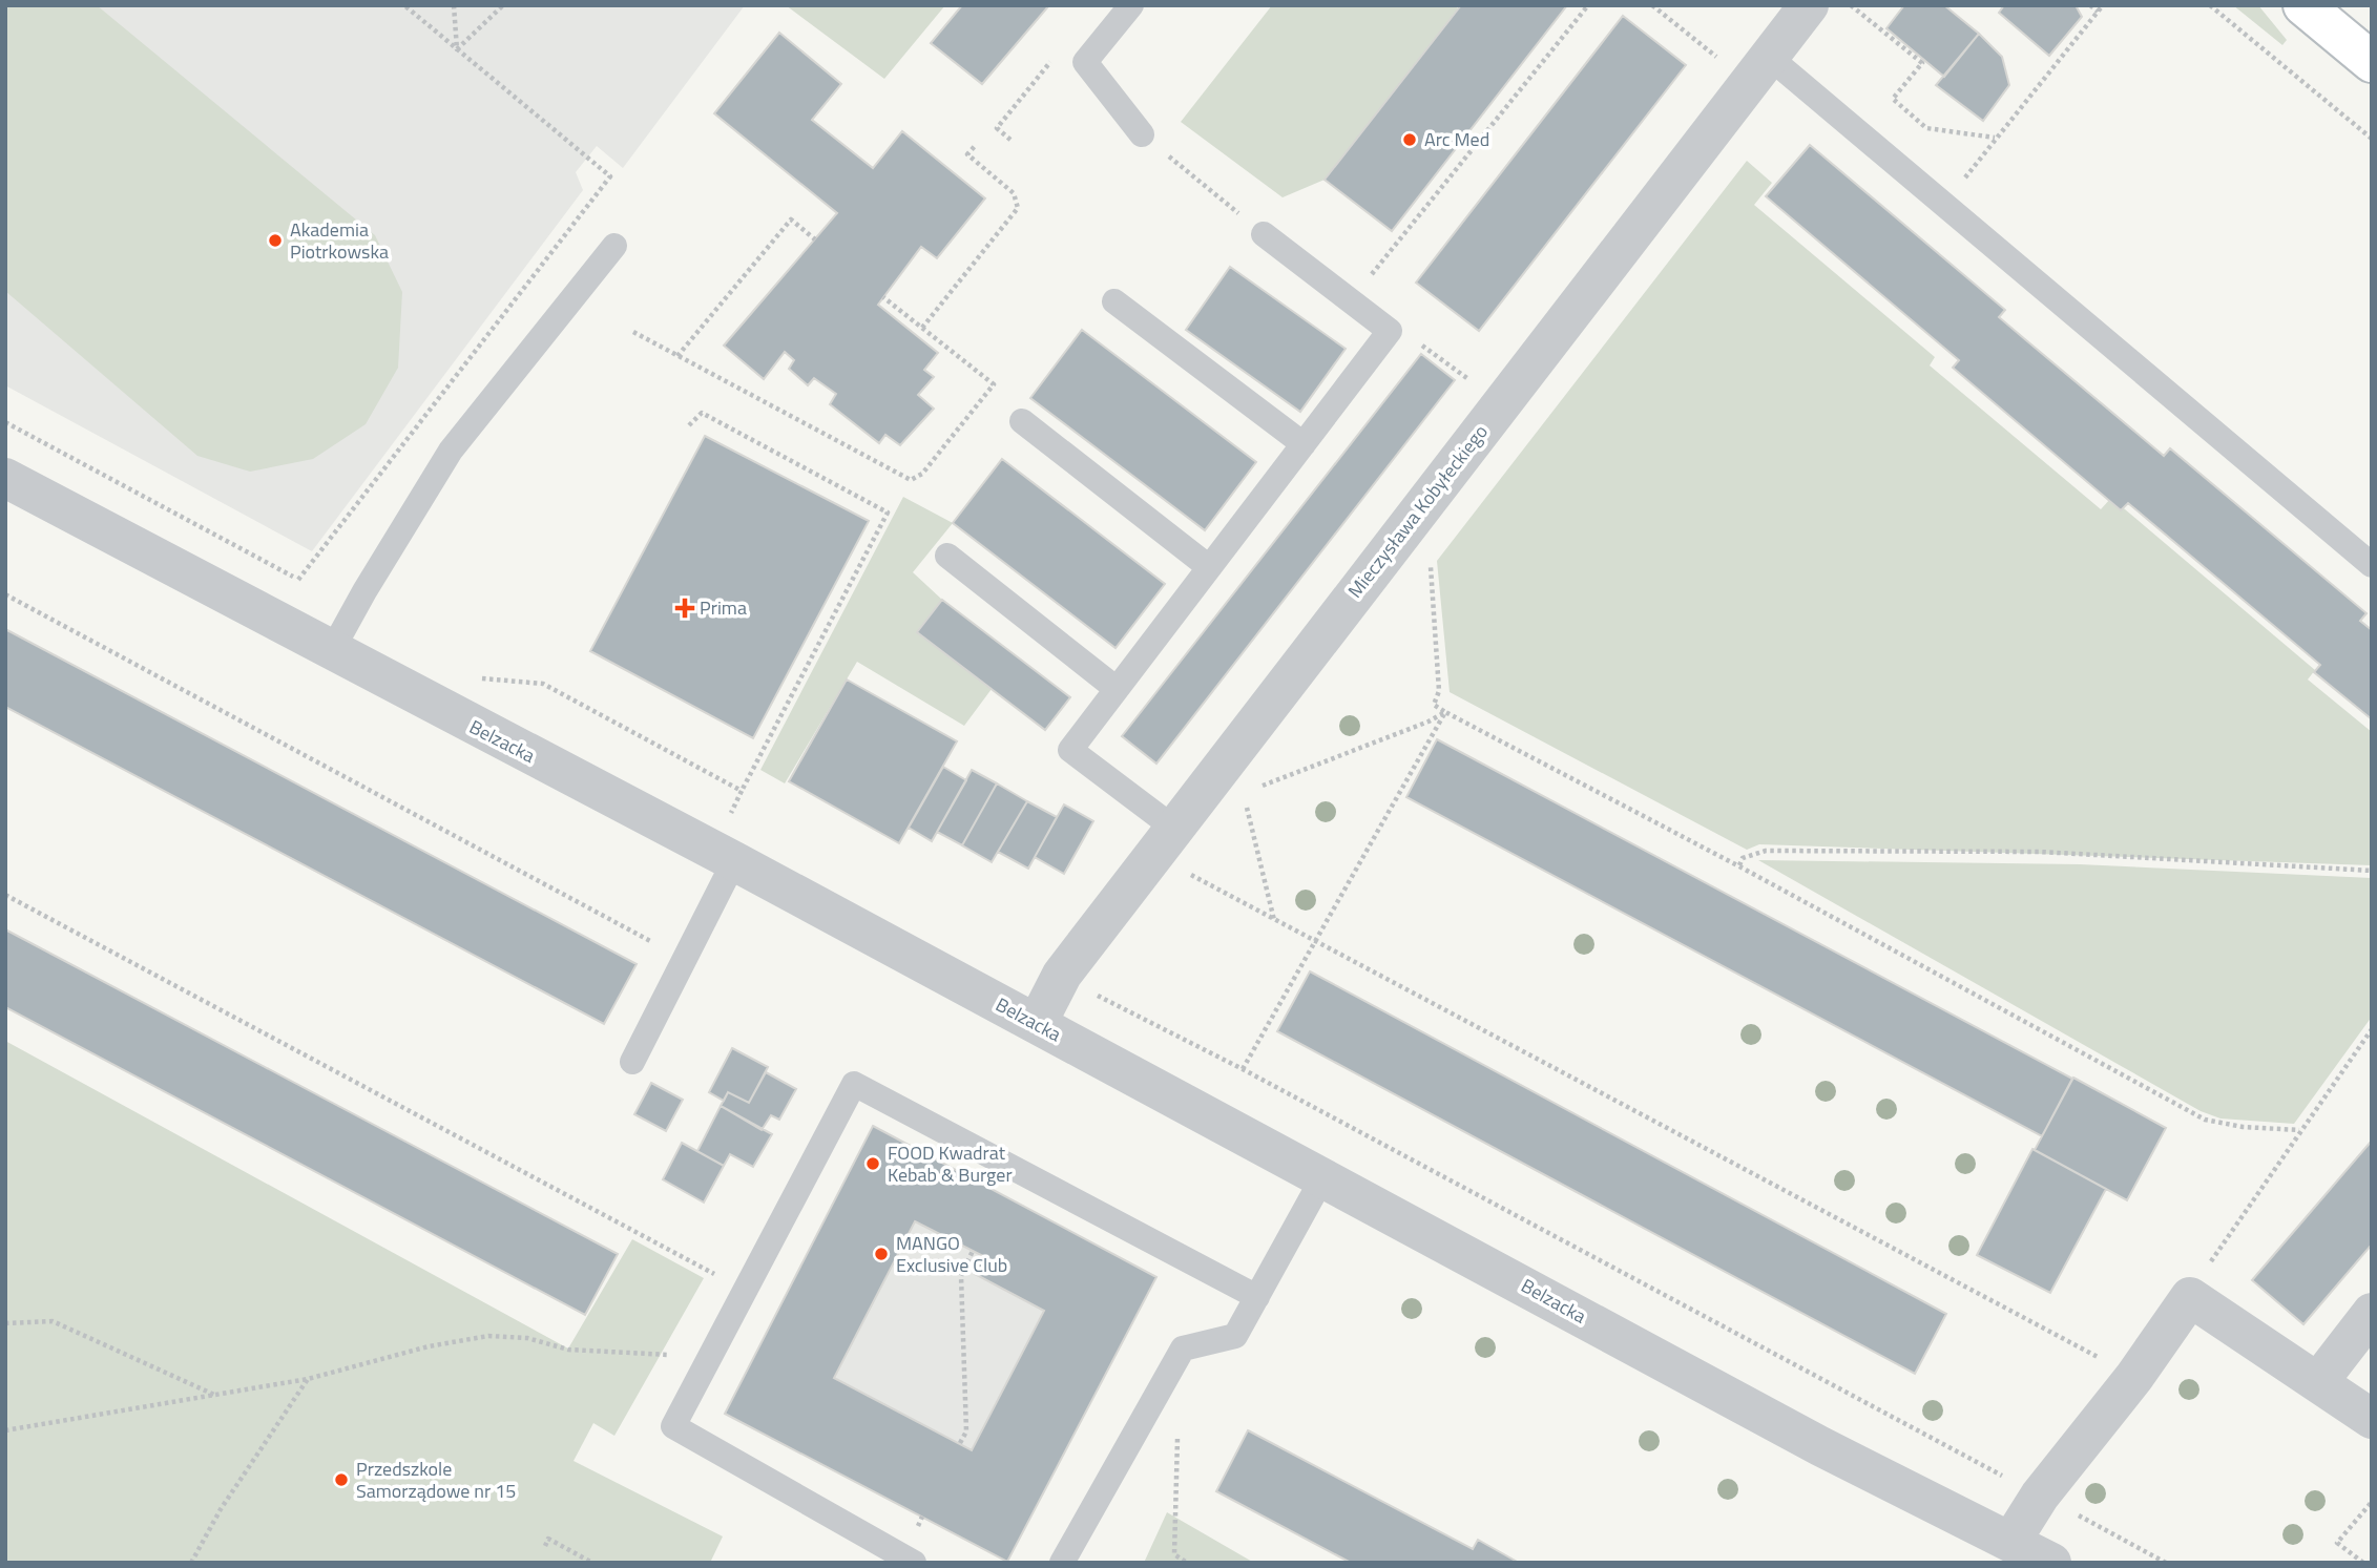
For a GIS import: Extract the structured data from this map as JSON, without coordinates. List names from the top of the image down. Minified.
{"streets":{"street":["Mieczysława Kobyłeckiego","Belzacka"]},"crossings":[["Mieczysława Kobyłeckiego","Belzacka"]],"places":{"other":["Arc Med","Akademia Piotrkowska","FOOD Kwadrat Kebab & Burger","MANGO Exclusive Club","Przedszkole Samorządowe nr 15"],"health":["Prima"]}}
